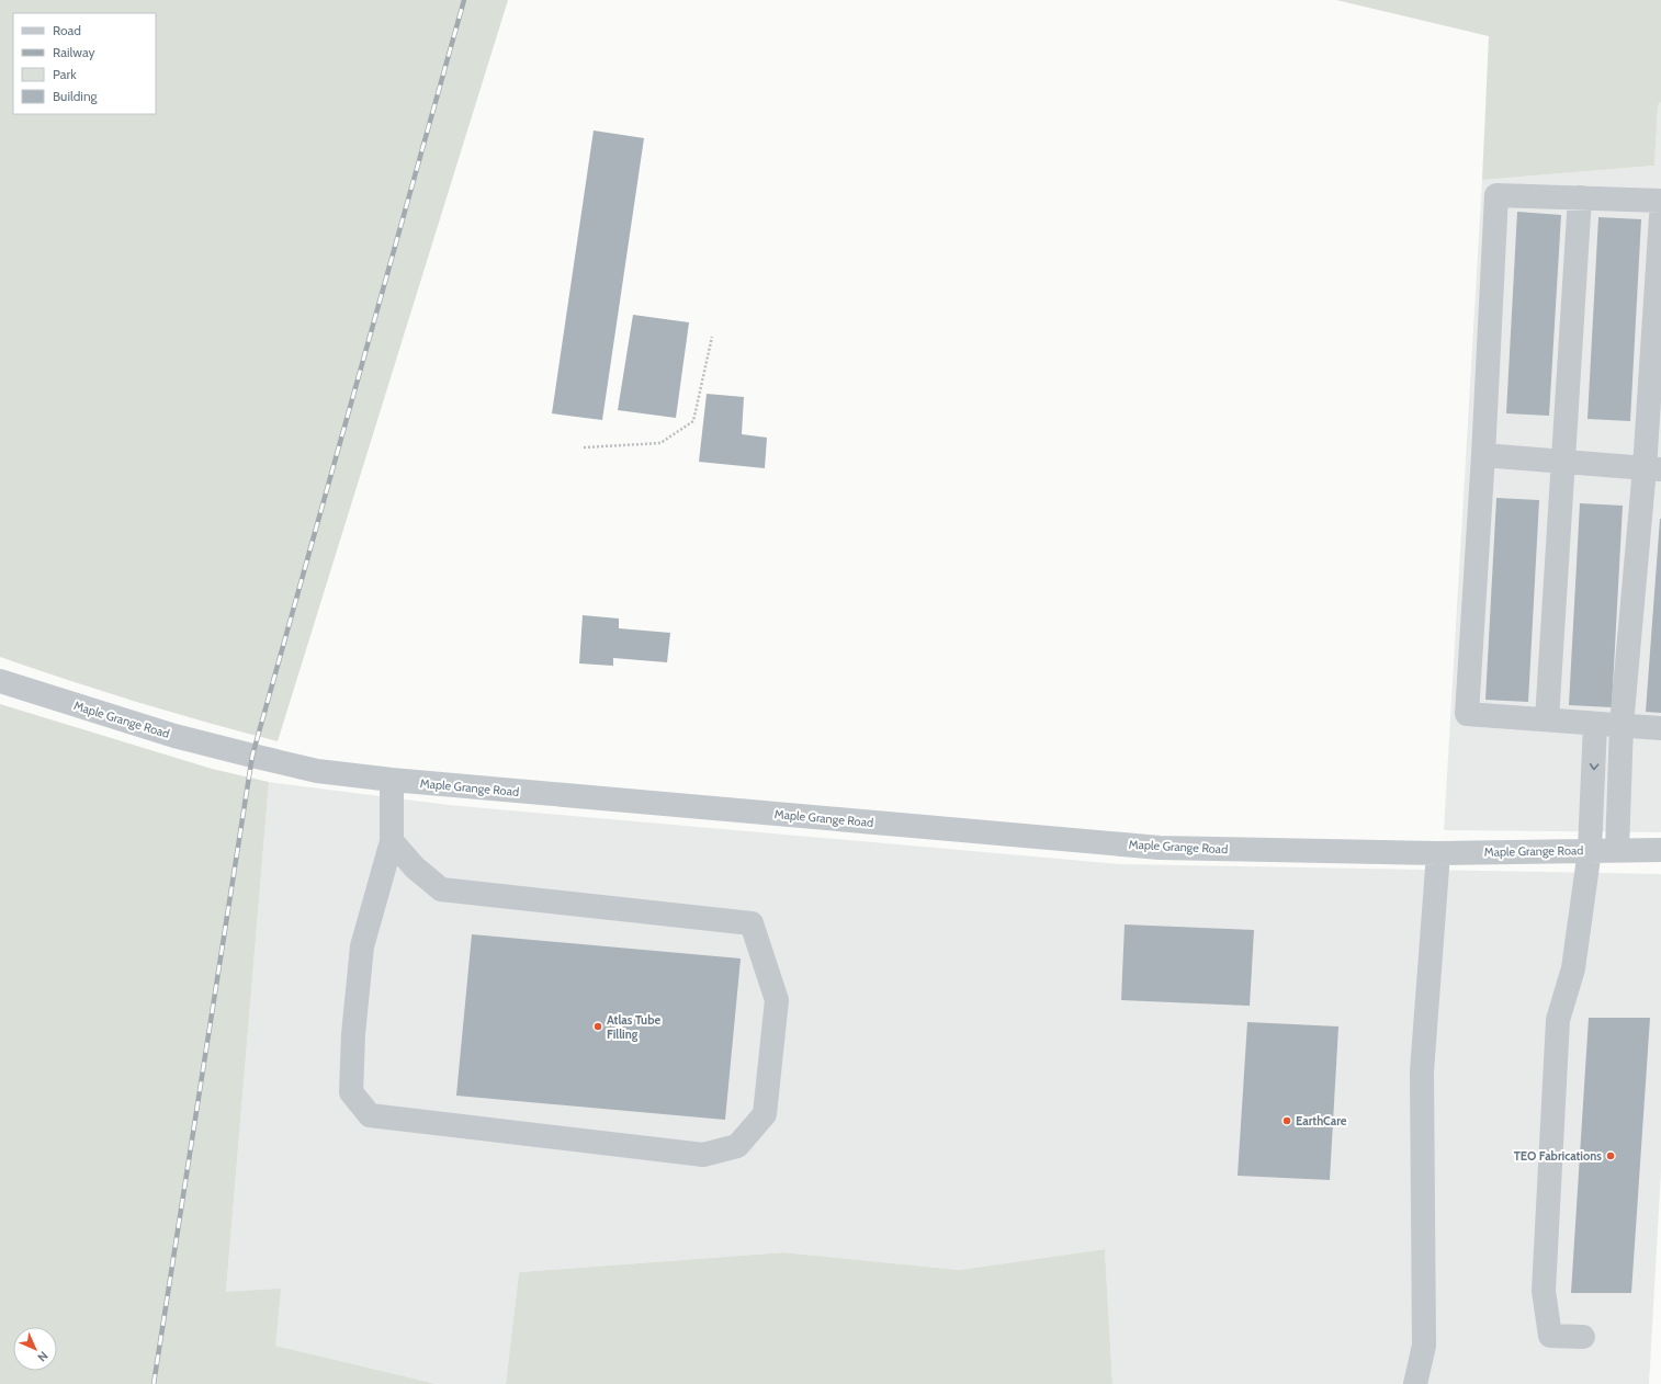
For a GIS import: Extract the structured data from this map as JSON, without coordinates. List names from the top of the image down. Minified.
{"streets":{"street":["Maple Grange Road"]},"places":["Atlas Tube Filling","EarthCare","TEO Fabrications"],"legend":["Road","Railway","Park","Building"],"north":"bottom right"}
